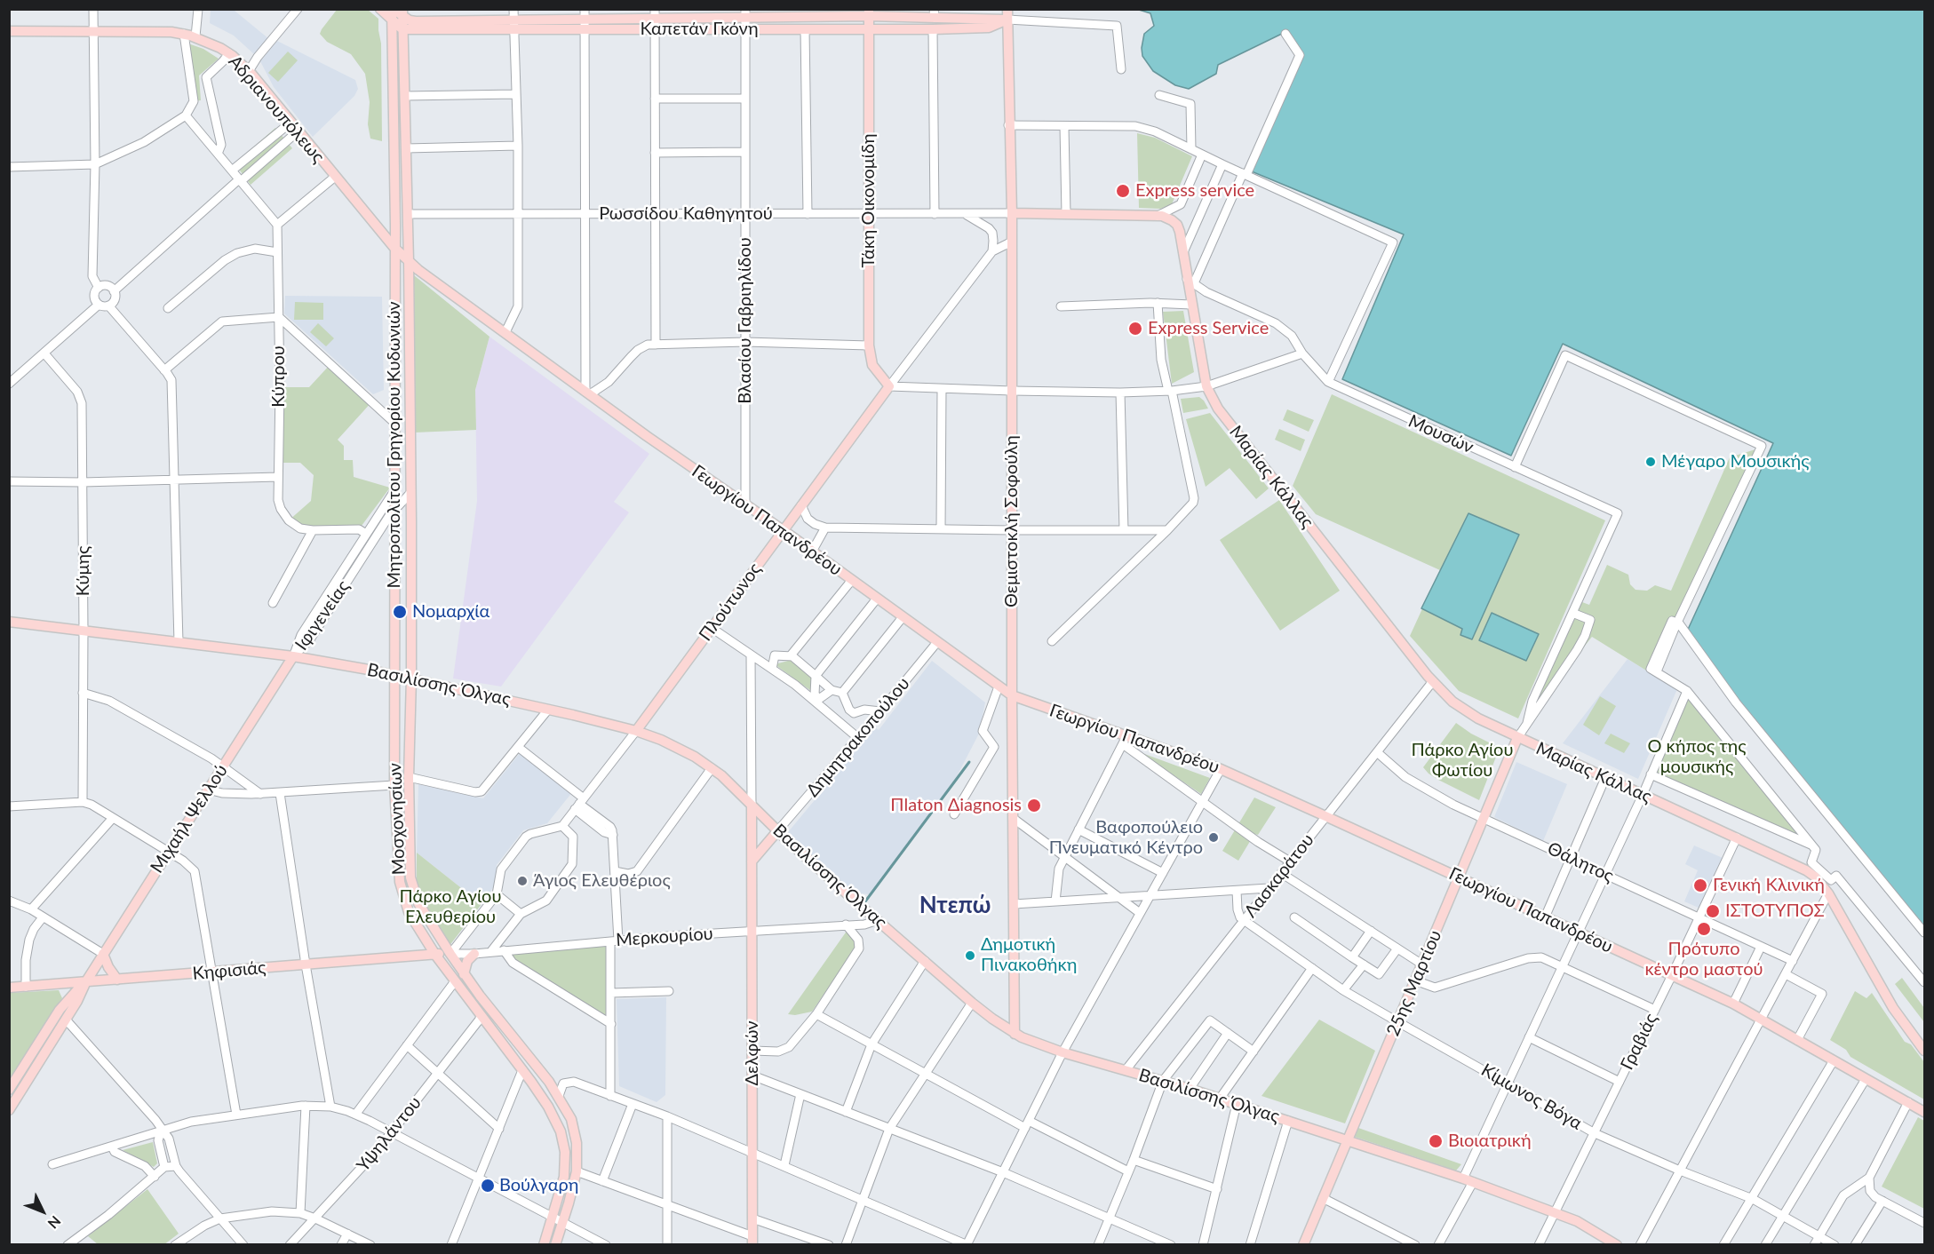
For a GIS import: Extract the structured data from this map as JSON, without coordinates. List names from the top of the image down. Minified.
{"streets":{"main road":["Καπετάν Γκόνη","Αδριανουπόλεως","Τάκη Οικονομίδη","Μητροπολίτου Γρηγορίου Κυδωνιών","Μαρίας Κάλλας","Γεωργίου Παπανδρέου","Θεμιστοκλή Σοφούλη","Πλούτωνος","Βασιλίσσης Όλγας","Μιχαήλ Ψελλού","Μοσχονησίων","Κηφισιάς","25ης Μαρτίου","Δελφών"],"street":["Ρωσσίδου Καθηγητού","Βλασίου Γαβριηλίδου","Κύπρου","Μουσών","Κύμης","Ιφιγενείας","Δημητρακοπούλου","Θάλητος","Λασκαράτου","Μερκουρίου","Γραβιάς","Κίμωνος Βόγα","Υψηλάντου"]},"crossings":[["Καπετάν Γκόνη","Τάκη Οικονομίδη"],["Καπετάν Γκόνη","Βλασίου Γαβριηλίδου"],["Καπετάν Γκόνη","Μητροπολίτου Γρηγορίου Κυδωνιών"],["Καπετάν Γκόνη","Θεμιστοκλή Σοφούλη"],["Αδριανουπόλεως","Μητροπολίτου Γρηγορίου Κυδωνιών"],["Αδριανουπόλεως","Γεωργίου Παπανδρέου"],["Τάκη Οικονομίδη","Ρωσσίδου Καθηγητού"],["Τάκη Οικονομίδη","Πλούτωνος"],["Ρωσσίδου Καθηγητού","Βλασίου Γαβριηλίδου"],["Ρωσσίδου Καθηγητού","Μητροπολίτου Γρηγορίου Κυδωνιών"],["Ρωσσίδου Καθηγητού","Θεμιστοκλή Σοφούλη"],["Βλασίου Γαβριηλίδου","Γεωργίου Παπανδρέου"],["Κύπρου","Ιφιγενείας"],["Μουσών","Μαρίας Κάλλας"],["Μουσών","25ης Μαρτίου"],["Μητροπολίτου Γρηγορίου Κυδωνιών","Γεωργίου Παπανδρέου"],["Μητροπολίτου Γρηγορίου Κυδωνιών","Ιφιγενείας"],["Μητροπολίτου Γρηγορίου Κυδωνιών","Βασιλίσσης Όλγας"],["Μητροπολίτου Γρηγορίου Κυδωνιών","Μοσχονησίων"],["Μαρίας Κάλλας","Λασκαράτου"],["Μαρίας Κάλλας","25ης Μαρτίου"],["Μαρίας Κάλλας","Γραβιάς"],["Γεωργίου Παπανδρέου","Θεμιστοκλή Σοφούλη"],["Γεωργίου Παπανδρέου","Πλούτωνος"],["Γεωργίου Παπανδρέου","Δημητρακοπούλου"],["Γεωργίου Παπανδρέου","Λασκαράτου"],["Γεωργίου Παπανδρέου","25ης Μαρτίου"],["Γεωργίου Παπανδρέου","Γραβιάς"],["Θεμιστοκλή Σοφούλη","Πλούτωνος"],["Θεμιστοκλή Σοφούλη","Βασιλίσσης Όλγας"],["Κύμης","Βασιλίσσης Όλγας"],["Πλούτωνος","Βασιλίσσης Όλγας"],["Ιφιγενείας","Βασιλίσσης Όλγας"],["Ιφιγενείας","Μιχαήλ Ψελλού"],["Βασιλίσσης Όλγας","Δημητρακοπούλου"],["Βασιλίσσης Όλγας","Μιχαήλ Ψελλού"],["Βασιλίσσης Όλγας","Μοσχονησίων"],["Βασιλίσσης Όλγας","Λασκαράτου"],["Βασιλίσσης Όλγας","Μερκουρίου"],["Βασιλίσσης Όλγας","25ης Μαρτίου"],["Βασιλίσσης Όλγας","Γραβιάς"],["Βασιλίσσης Όλγας","Δελφών"],["Μιχαήλ Ψελλού","Κηφισιάς"],["Μοσχονησίων","Μερκουρίου"],["Μοσχονησίων","Κηφισιάς"],["Θάλητος","Λασκαράτου"],["Θάλητος","25ης Μαρτίου"],["Θάλητος","Γραβιάς"],["Λασκαράτου","Κίμωνος Βόγα"],["Μερκουρίου","Κηφισιάς"],["Μερκουρίου","Δελφών"],["25ης Μαρτίου","Κίμωνος Βόγα"],["Γραβιάς","Κίμωνος Βόγα"]],"districts":["Ντεπώ"],"parks":["Ο κήπος της μουσικής","Πάρκο Αγίου Φωτίου","Πάρκο Αγίου Ελευθερίου"],"places":["Express service","Express Service","Μέγαρο Μουσικής","Νομαρχία","Πlaton Δiagnosis","Βαφοπούλειο Πνευματικό Κέντρο","Άγιος Ελευθέριος","Γενική Κλινική","ΙΣΤΟΤΥΠΟΣ","Πρότυπο κέντρο μαστού","Δημοτική Πινακοθήκη","Βιοιατρική","Βούλγαρη"],"north":"bottom right"}
